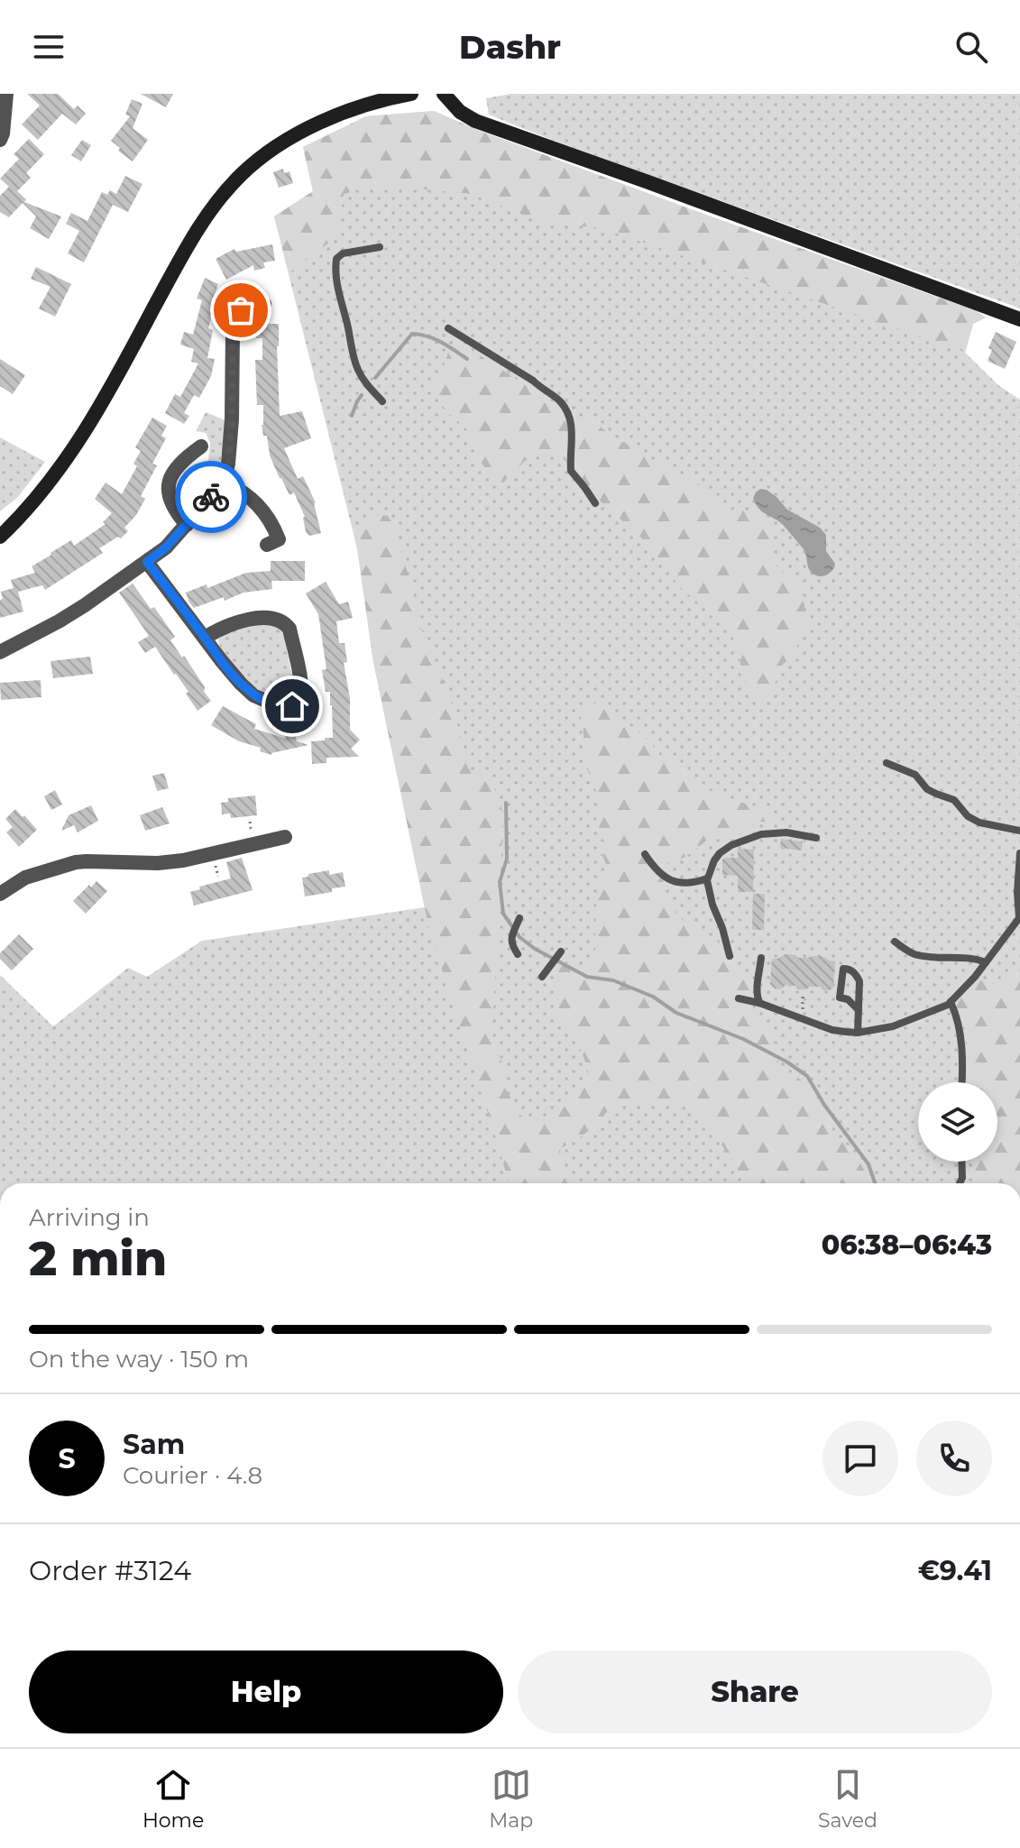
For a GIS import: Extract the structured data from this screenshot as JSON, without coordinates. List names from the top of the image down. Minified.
{"page":{"header":"Dashr","heading":["2 min","Arriving in","06:38–06:43"],"panel":["Sam","Courier · 4.8","Order #3124","€9.41"],"bar":"On the way · 150 m","round":"S","buttons":["Help","Share"],"tabs":["Home","Map","Saved"]}}
